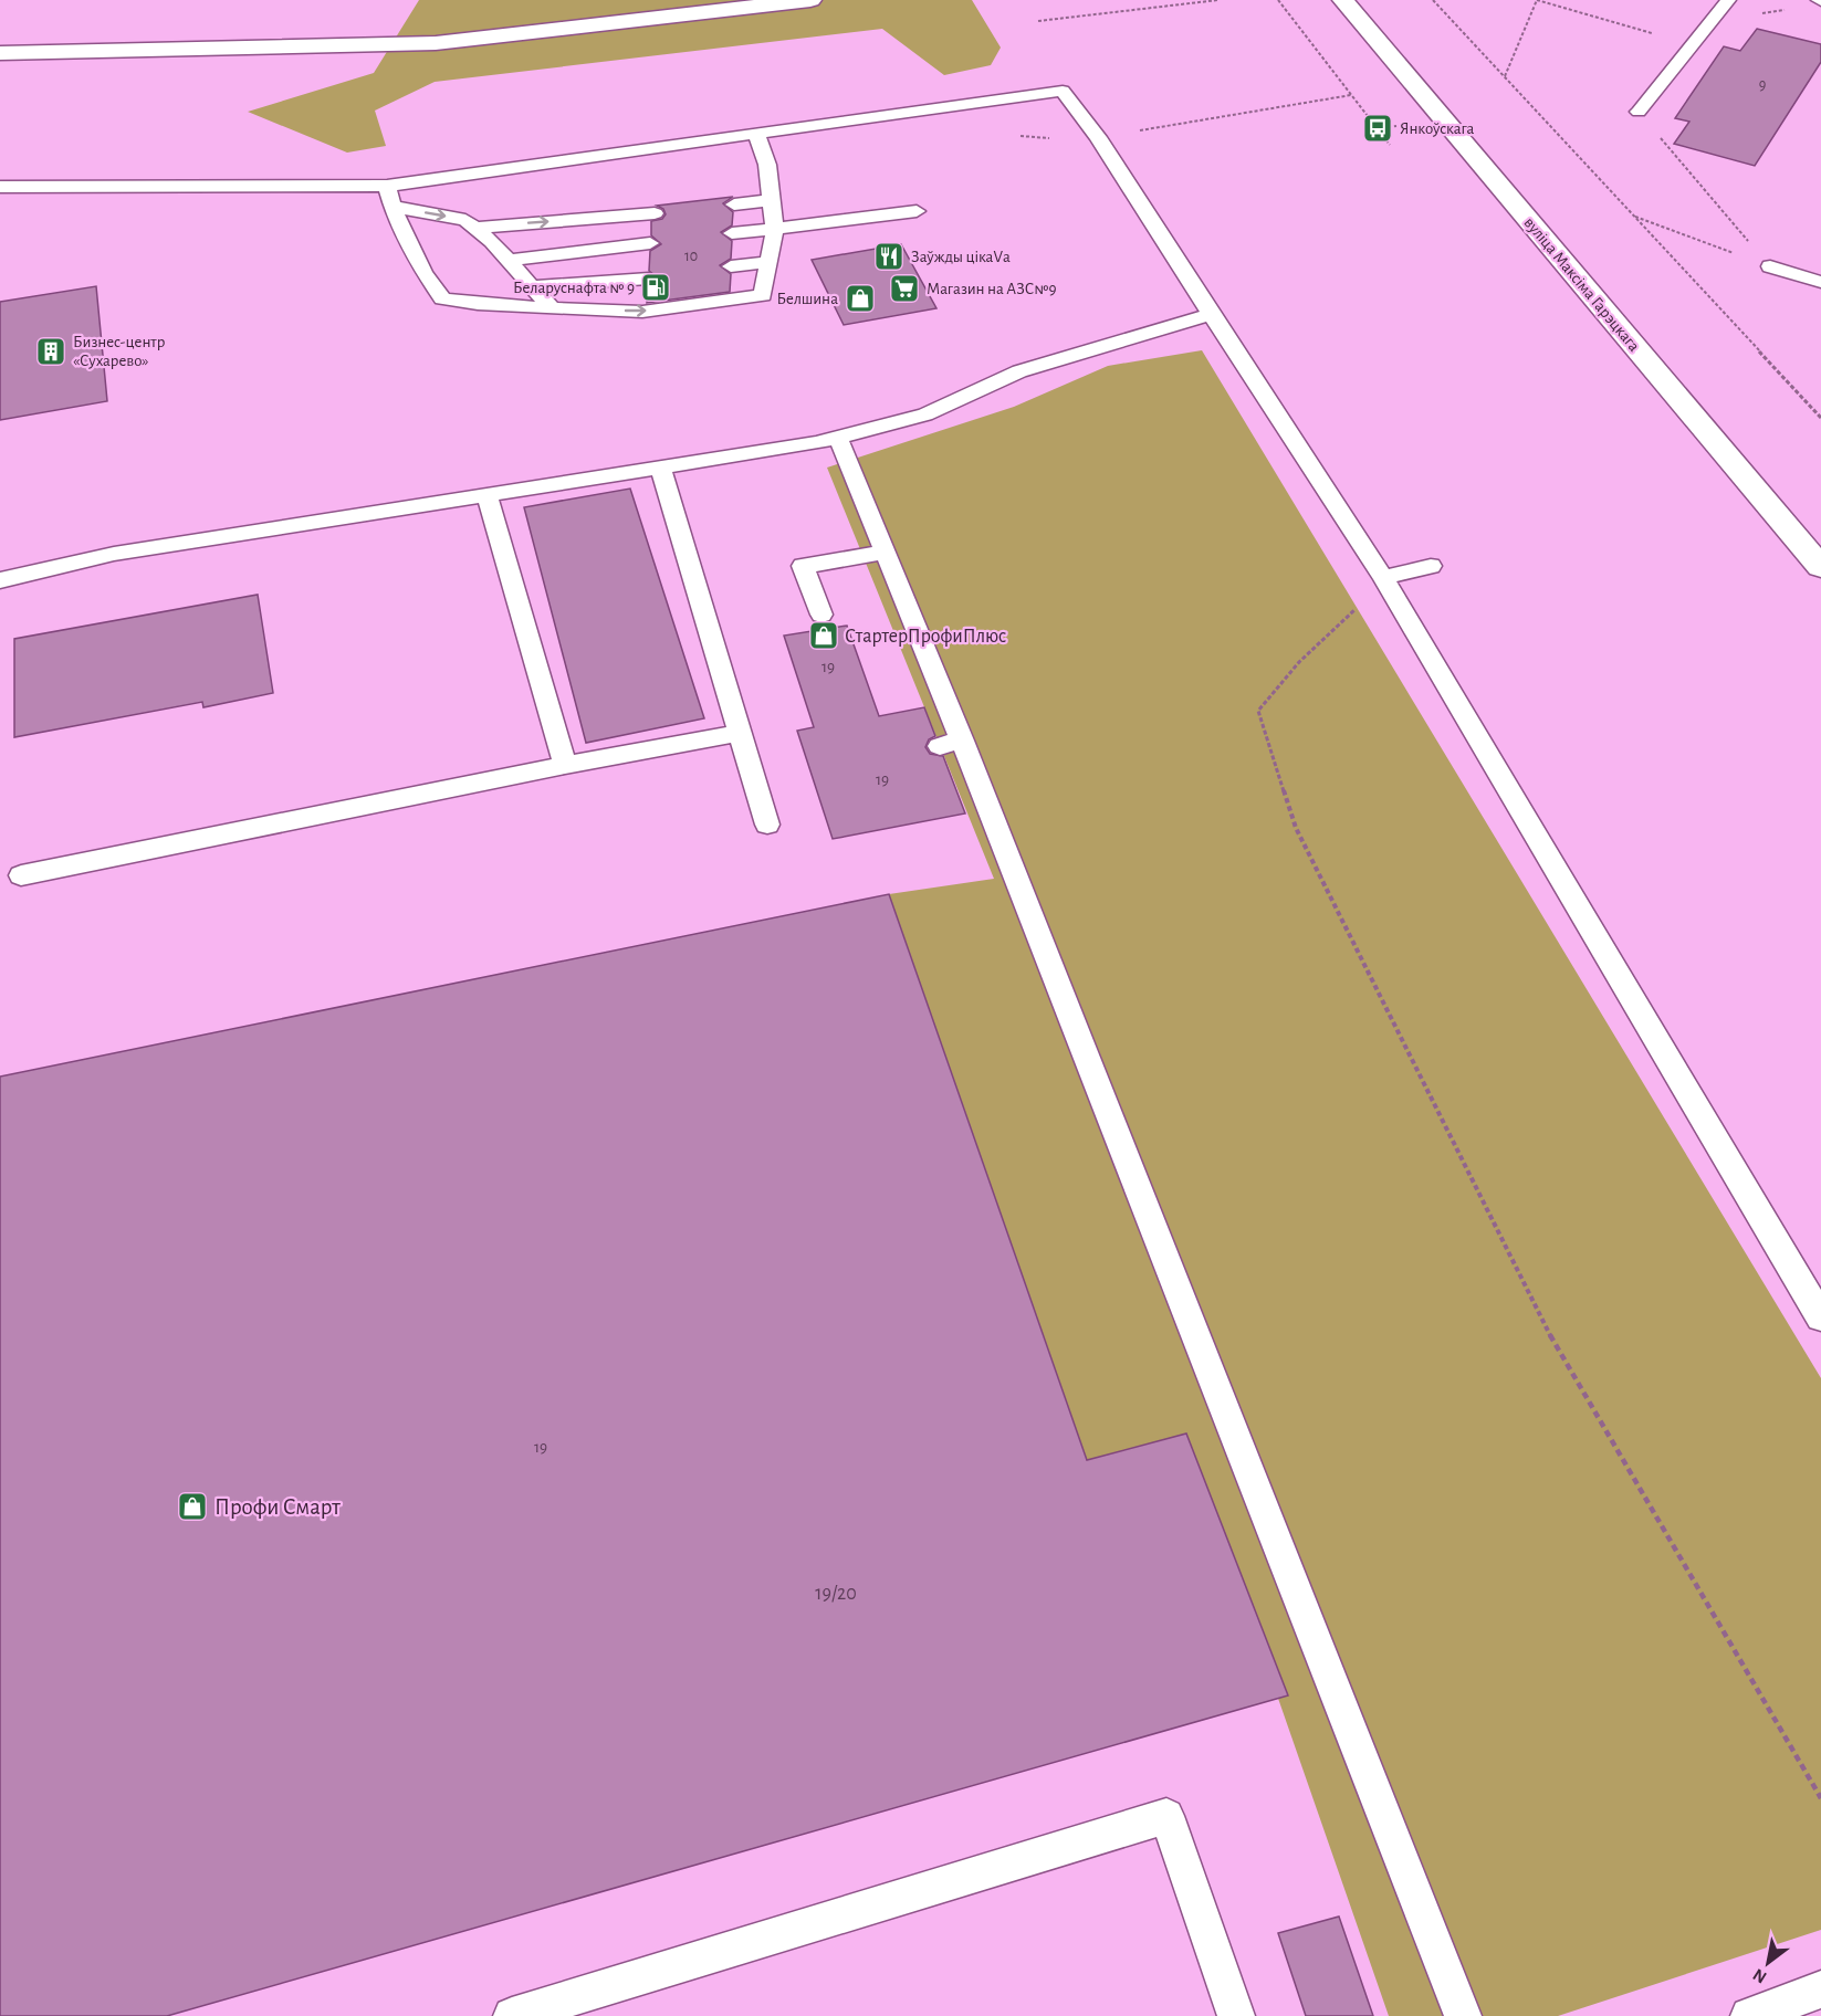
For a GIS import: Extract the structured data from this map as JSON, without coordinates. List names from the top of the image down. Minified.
{"streets":{"main road":["вуліца Максіма Гарэцкага"]},"places":{"bus stop":["Янкоўскага"],"restaurant":["Заўжды цікаVа"],"fuel station":["Беларуснафта № 9"],"supermarket":["Магазин на АЗС№9"],"shop":["Белшина","СтартерПрофиПлюс","Профи Смарт"],"building":["Бизнес-центр «Сухарево»"]},"house_numbers":["9","10","19","19","19","19/20"],"north":"bottom left"}
